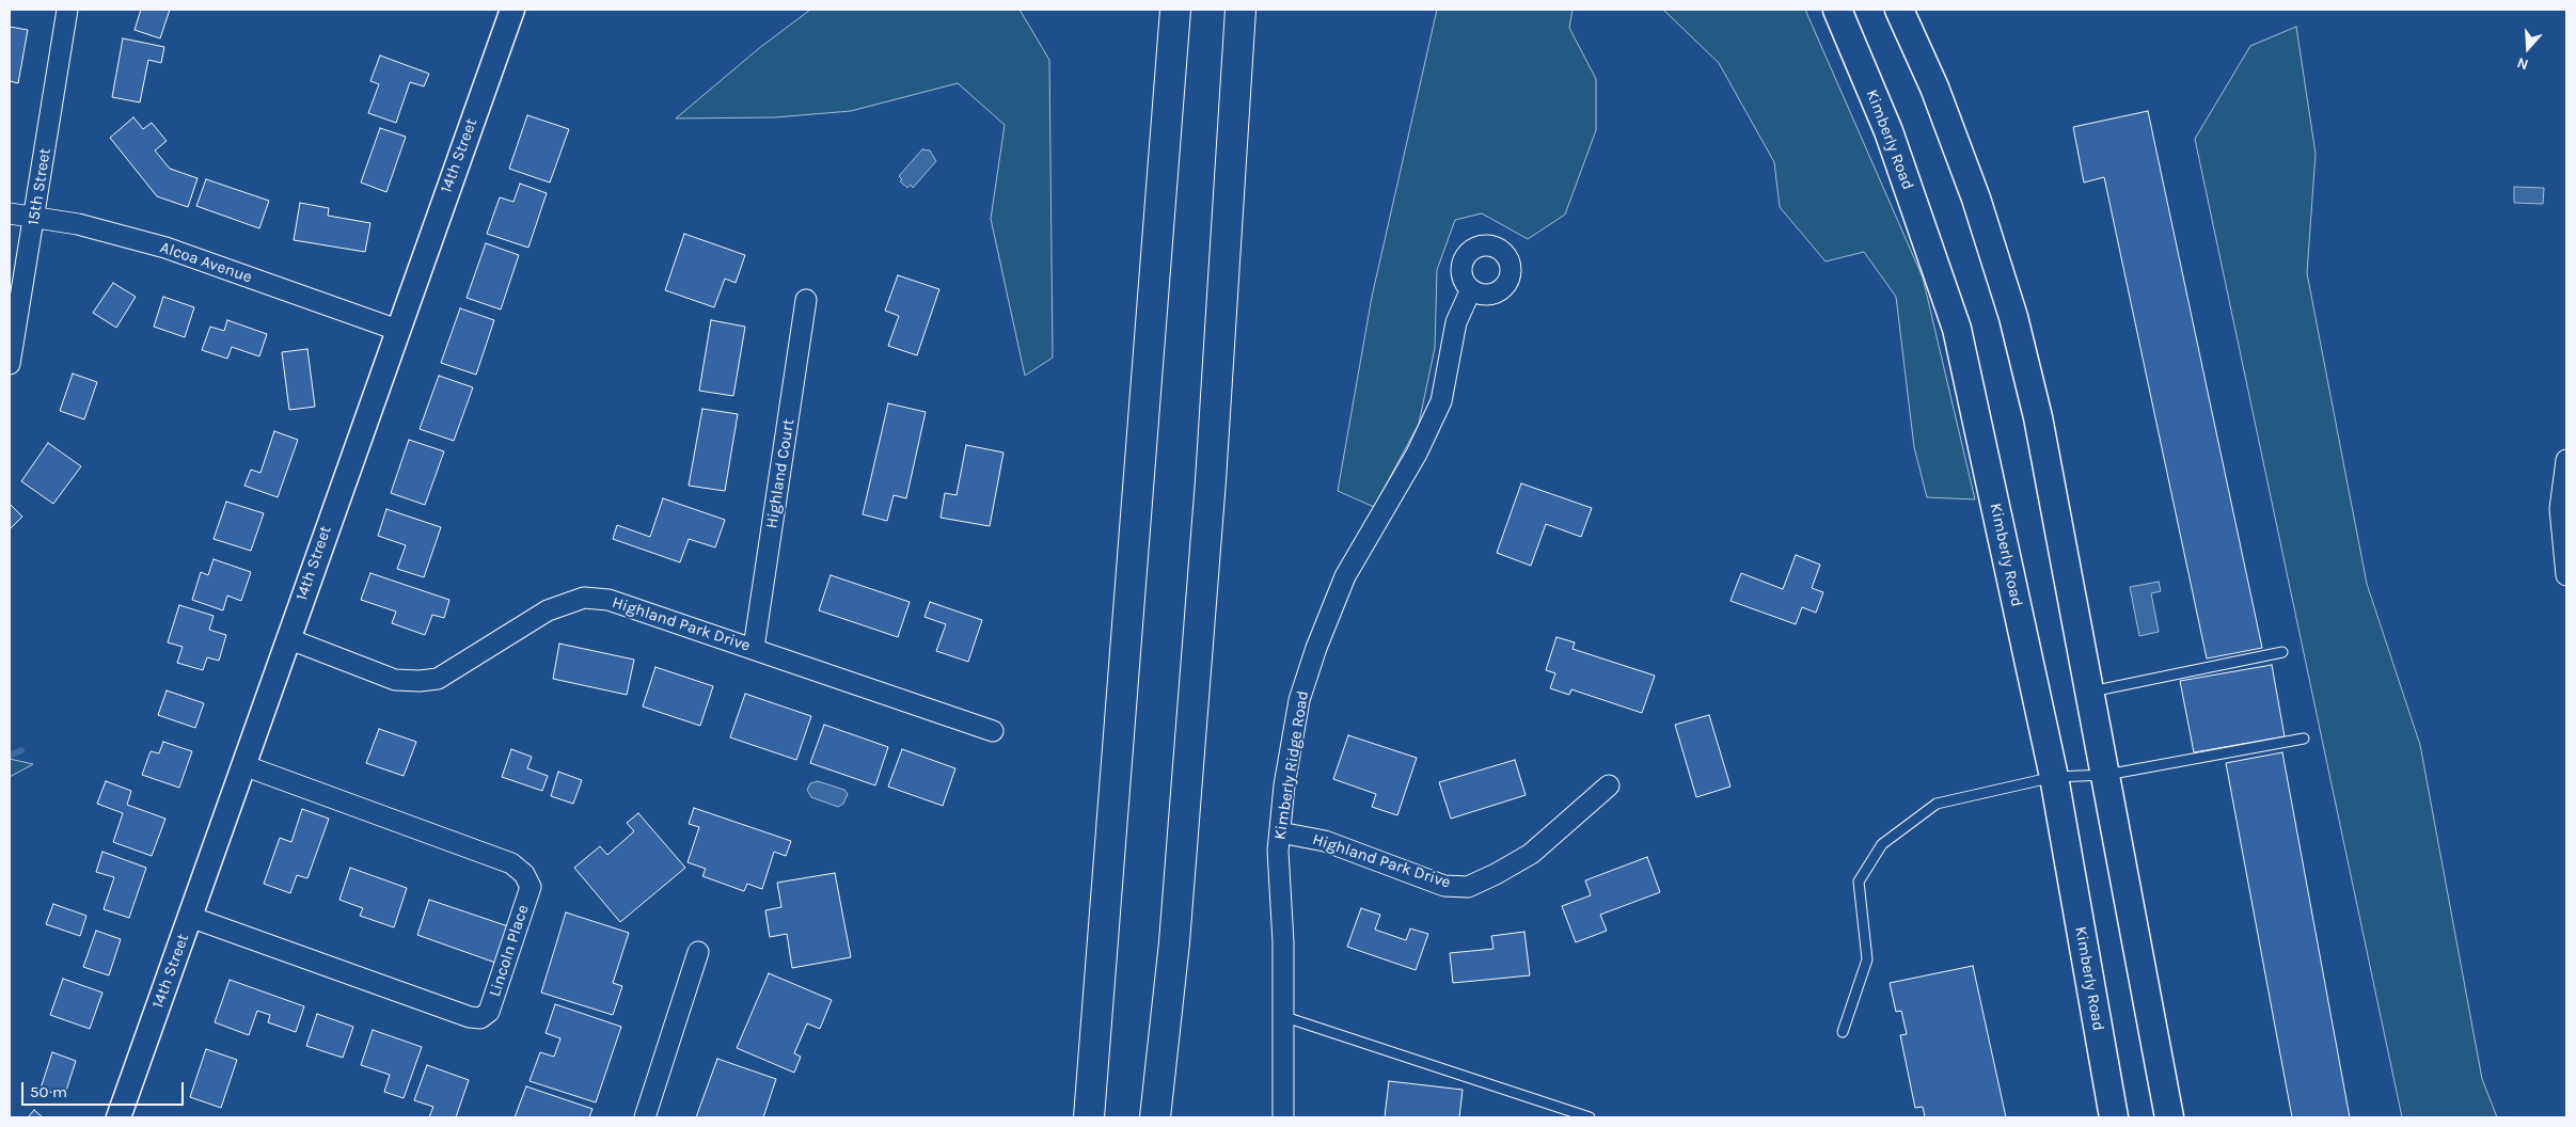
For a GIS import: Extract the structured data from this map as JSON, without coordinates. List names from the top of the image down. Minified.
{"streets":{"main road":["Kimberly Road"],"street":["14th Street","15th Street","Alcoa Avenue","Highland Court","Highland Park Drive","Kimberly Ridge Road","Lincoln Place"]},"crossings":[["14th Street","Alcoa Avenue"],["14th Street","Highland Park Drive"],["14th Street","Lincoln Place"],["15th Street","Alcoa Avenue"],["Highland Court","Highland Park Drive"],["Highland Park Drive","Kimberly Ridge Road"]],"scale_bar":"50 m","north":"bottom"}
